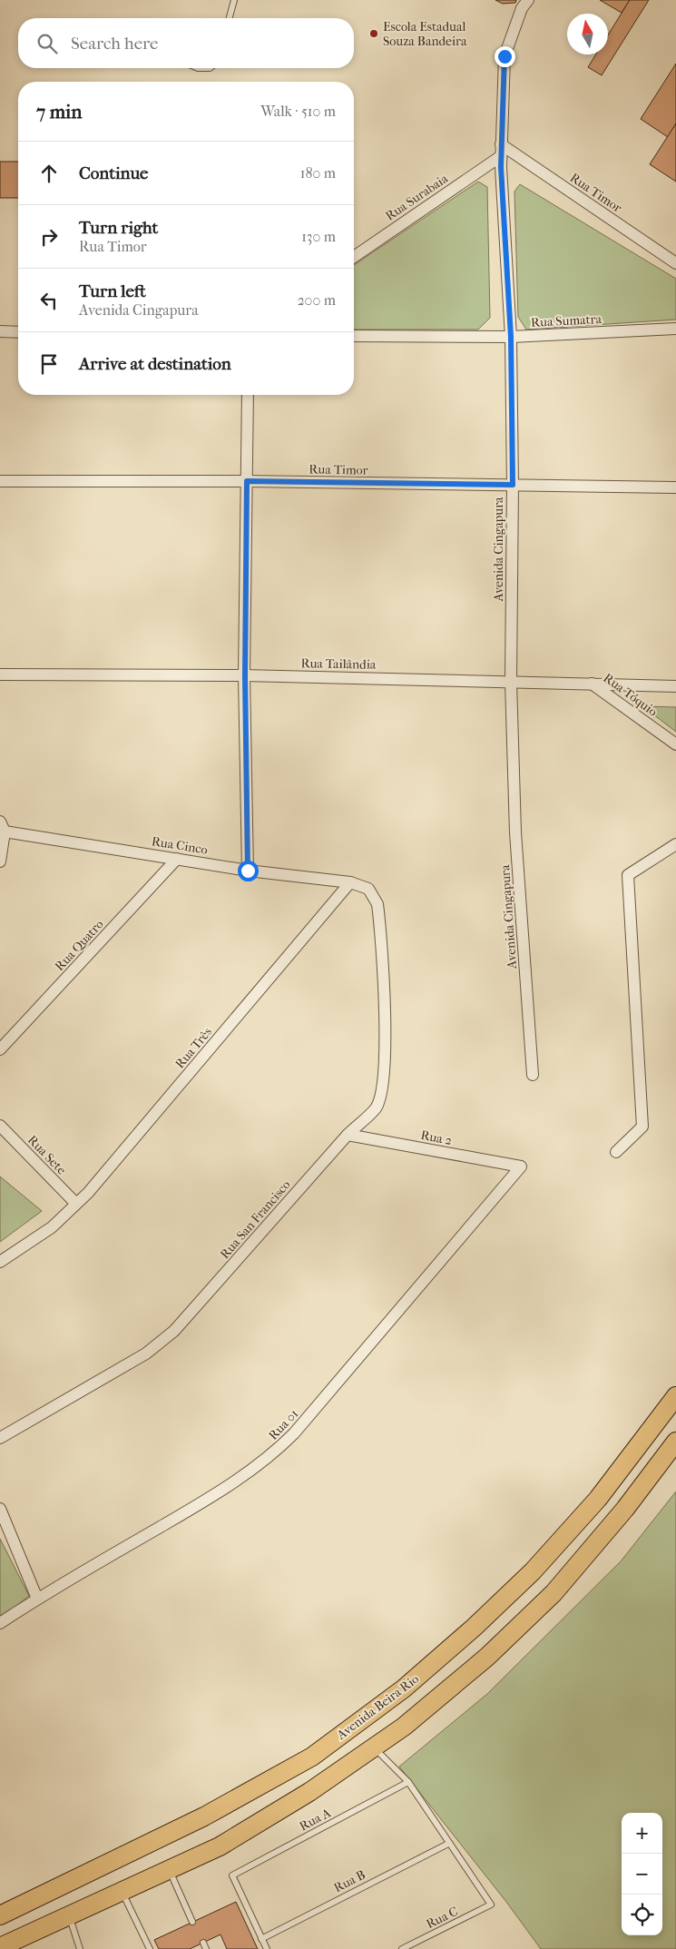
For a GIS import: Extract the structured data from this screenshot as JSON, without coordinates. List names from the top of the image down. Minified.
{"streets":{"main road":["Avenida Beira Rio"],"street":["Rua Timor","Rua Surabaia","Rua Sumatra","Avenida Cingapura","Rua Tailândia","Rua Tóquio","Rua Cinco","Rua Quatro","Rua Três","Rua 2","Rua Sete","Rua San Francisco","Rua 01"],"lane":["Rua A","Rua B","Rua C"]},"crossings":[["Rua Timor","Avenida Cingapura"],["Rua Surabaia","Avenida Cingapura"],["Rua Sumatra","Avenida Cingapura"],["Avenida Cingapura","Rua Tailândia"],["Rua Tailândia","Rua Tóquio"],["Rua Cinco","Rua Quatro"],["Rua Cinco","Rua Três"],["Rua Cinco","Rua San Francisco"],["Rua Três","Rua Sete"],["Rua Três","Rua San Francisco"],["Rua 2","Rua San Francisco"],["Rua 2","Rua 01"],["Rua A","Rua B"],["Rua B","Rua C"]],"places":["Escola Estadual Souza Bandeira"],"north":"top","page":{"search":"Search here","heading":["7 min","Walk · 510 m"],"list":[["Continue","180 m"],["Turn right","Rua Timor","130 m"],["Turn left","Avenida Cingapura","200 m"],"Arrive at destination"],"map_buttons":["+","−"]}}
